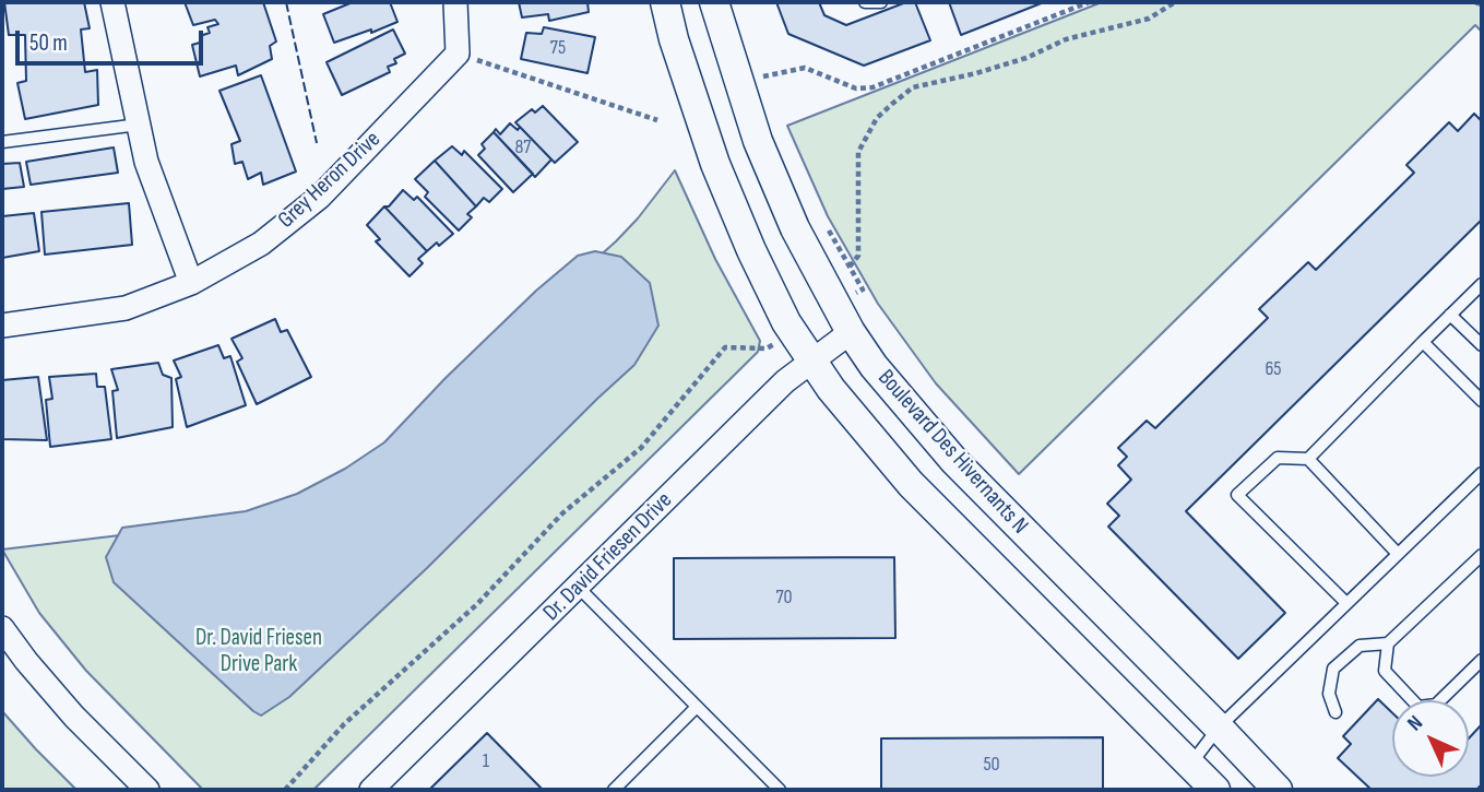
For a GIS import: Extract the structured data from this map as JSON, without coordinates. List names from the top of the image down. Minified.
{"streets":{"street":["Grey Heron Drive","Boulevard Des Hivernants N","Dr. David Friesen Drive"]},"crossings":[["Boulevard Des Hivernants N","Dr. David Friesen Drive"]],"parks":["Dr. David Friesen Drive Park"],"house_numbers":["75","87","65","70","1","50"],"scale_bar":"50 m","north":"top left"}
